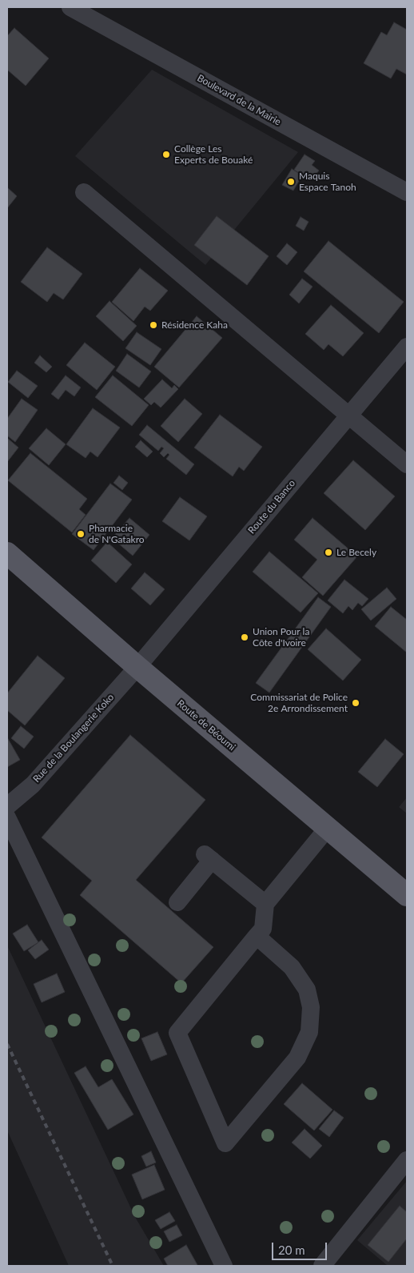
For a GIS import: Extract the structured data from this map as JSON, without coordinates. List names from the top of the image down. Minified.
{"streets":{"main road":["Route de Béoumi"],"street":["Boulevard de la Mairie","Route du Banco","Rue de la Boulangerie Koko"]},"crossings":[["Route du Banco","Route de Béoumi"],["Route du Banco","Rue de la Boulangerie Koko"],["Route de Béoumi","Rue de la Boulangerie Koko"]],"places":["Collège Les Experts de Bouaké","Maquis Espace Tanoh","Résidence Kaha","Pharmacie de N'Gatakro","Le Becely","Union Pour la Côte d'Ivoire","Commissariat de Police 2e Arrondissement"],"scale_bar":"20 m"}
